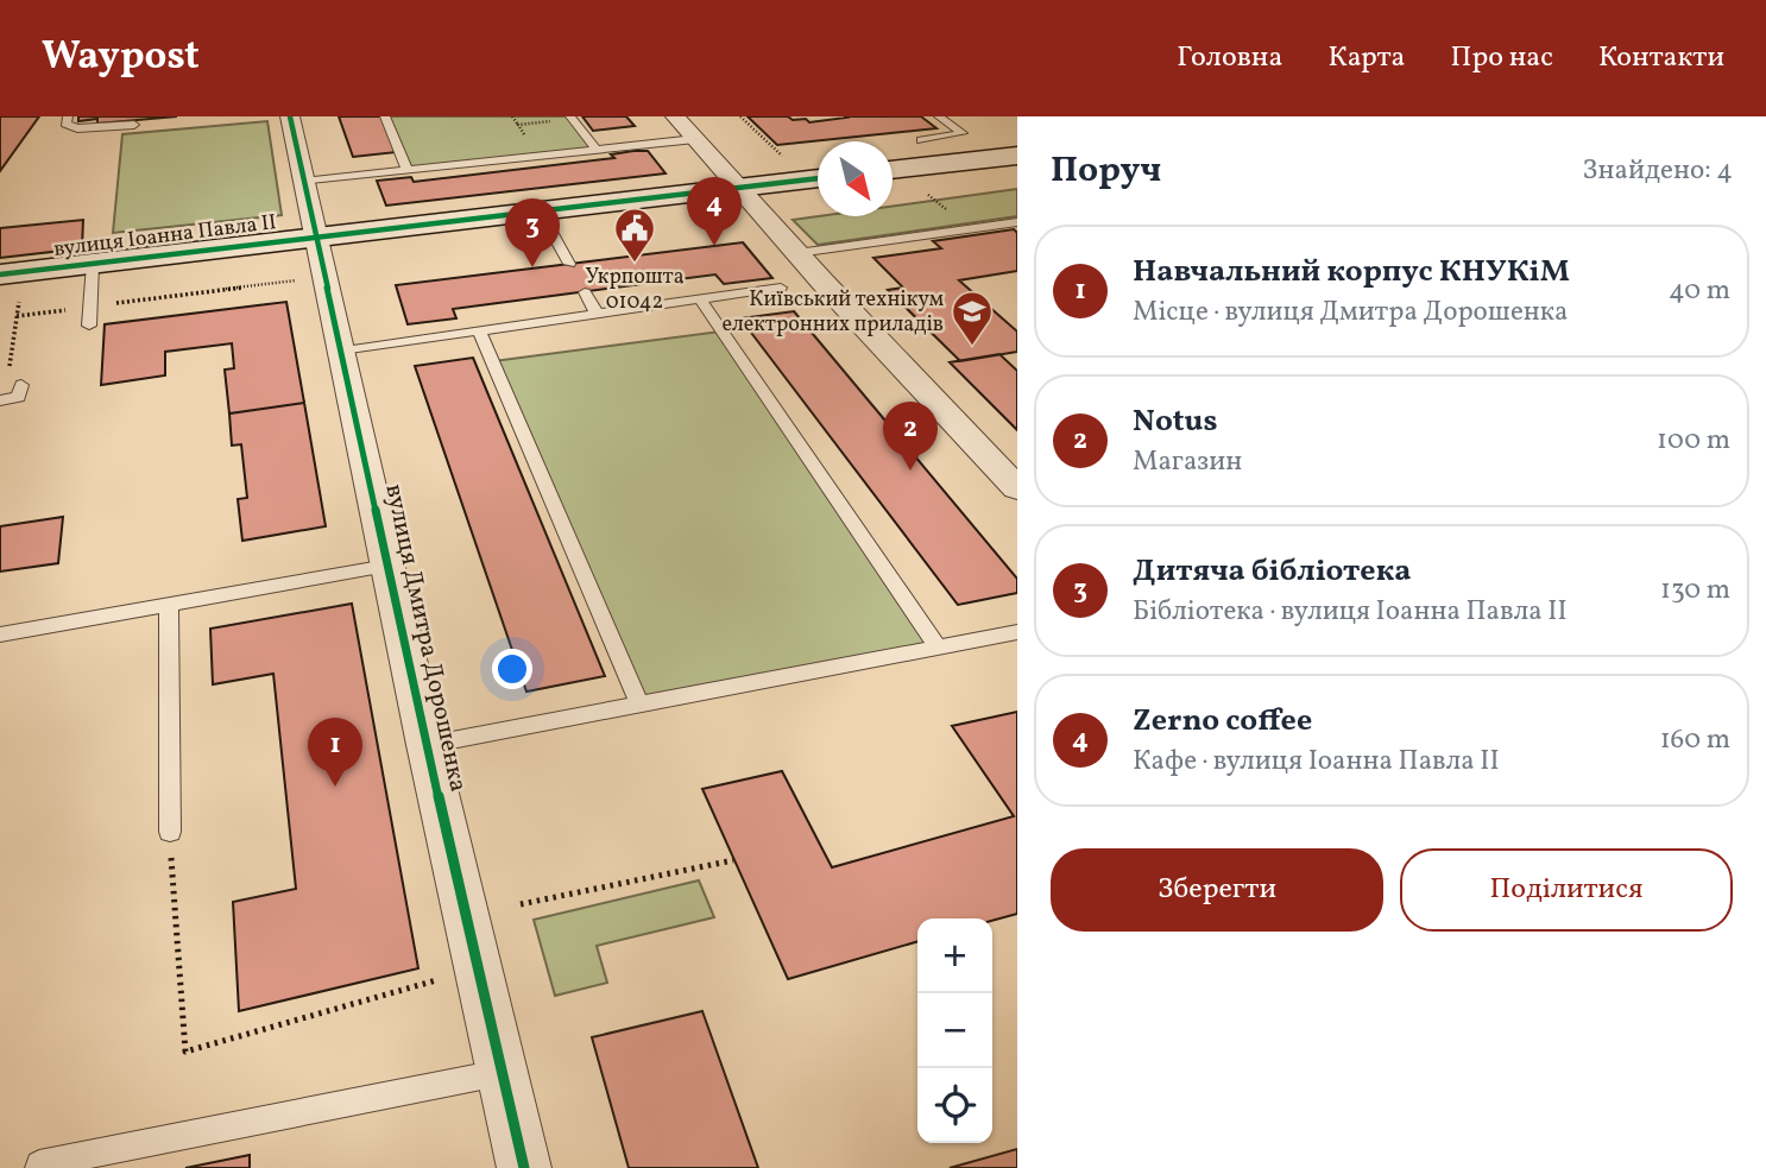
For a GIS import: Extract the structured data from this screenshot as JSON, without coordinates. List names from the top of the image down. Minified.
{"streets":{"street":["вулиця Іоанна Павла II","вулиця Дмитра Дорошенка"]},"crossings":[["вулиця Іоанна Павла II","вулиця Дмитра Дорошенка"]],"places":{"public building":["Укрпошта 01042"],"school or university":["Київський технікум електронних приладів"]},"north":"bottom right","page":{"header":"Waypost","nav":["Головна","Карта","Про нас","Контакти"],"heading":["Поруч","Знайдено: 4"],"pins":["4","3","2","1"],"list":[{"mark":"1","name":"Навчальний корпус КНУКіМ","note":"Місце · вулиця Дмитра Дорошенка","value":"40 m"},{"mark":"2","name":"Notus","note":"Магазин","value":"100 m"},{"mark":"3","name":"Дитяча бібліотека","note":"Бібліотека · вулиця Іоанна Павла II","value":"130 m"},{"mark":"4","name":"Zerno coffee","note":"Кафе · вулиця Іоанна Павла II","value":"160 m"}],"buttons":["Зберегти","Поділитися"],"map_buttons":["+","−"]}}
